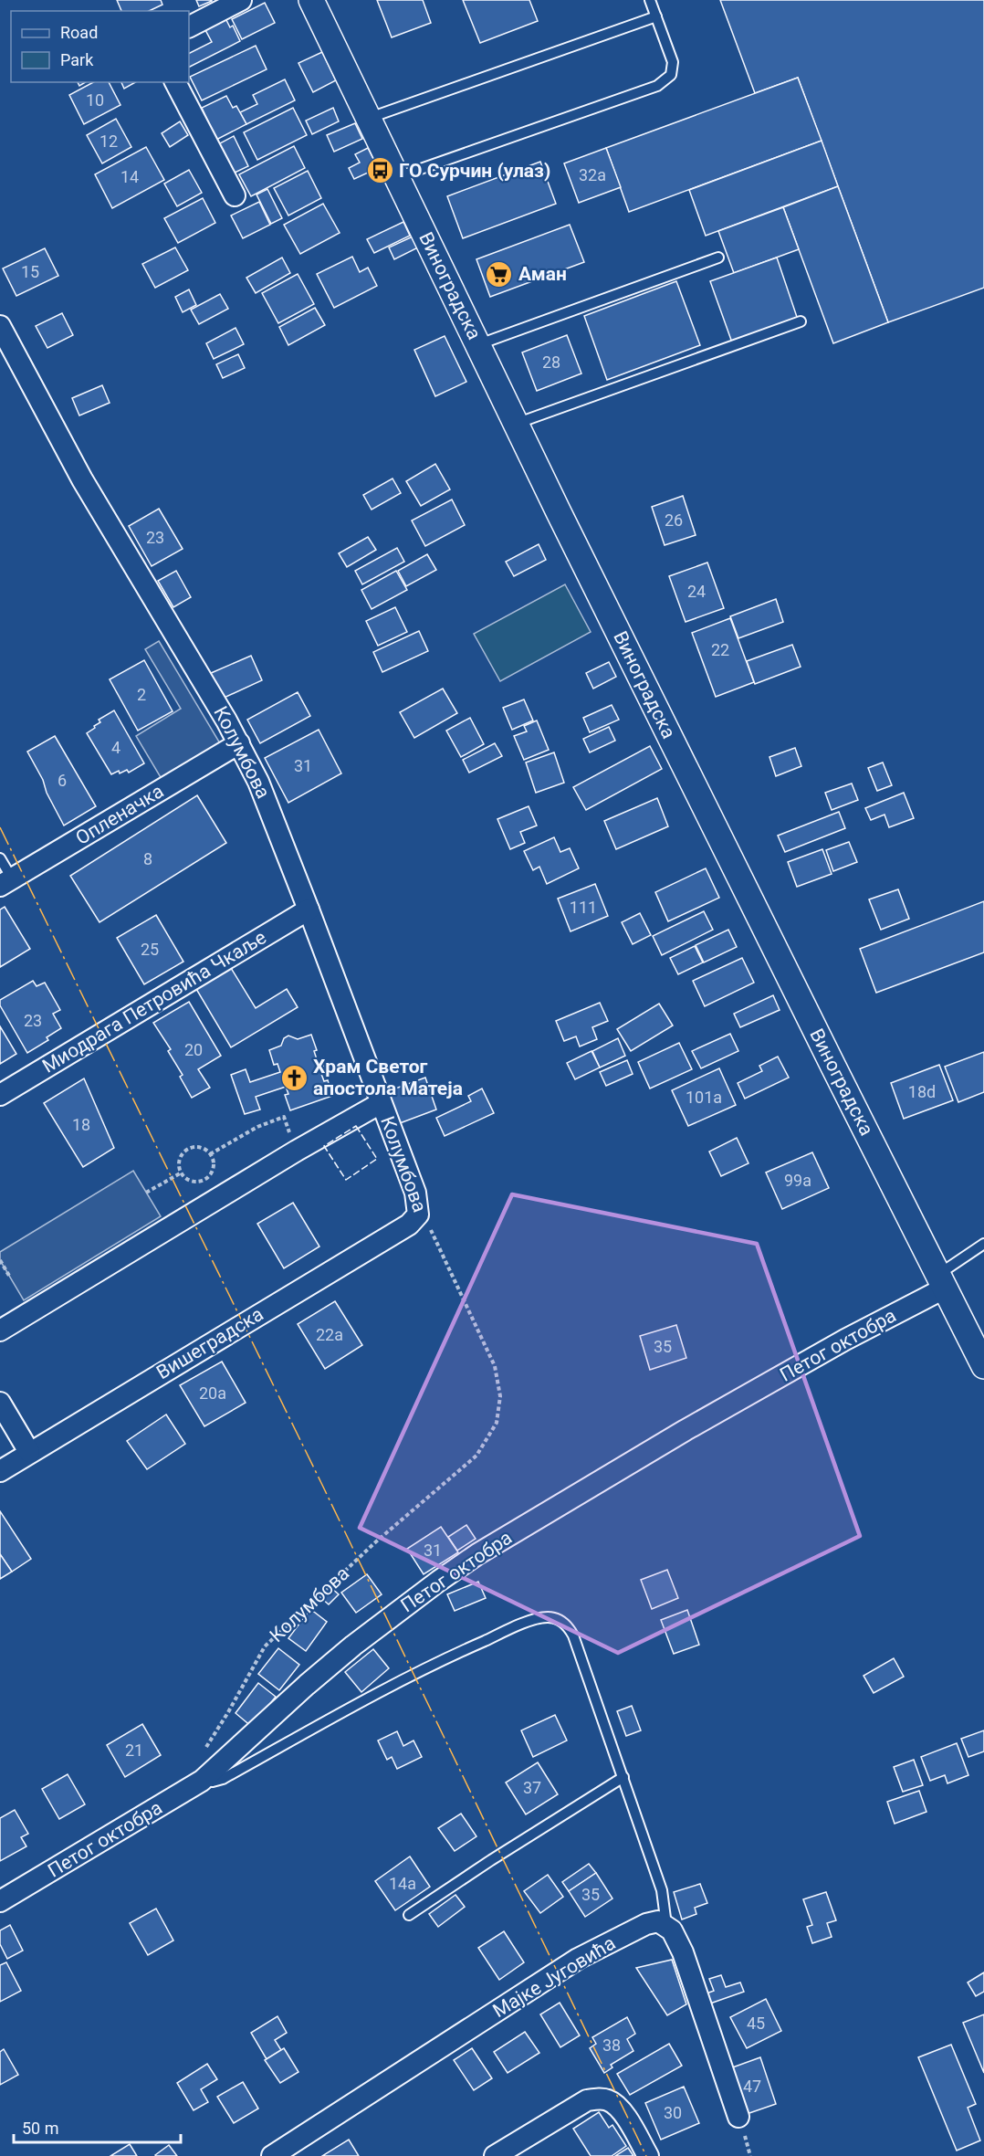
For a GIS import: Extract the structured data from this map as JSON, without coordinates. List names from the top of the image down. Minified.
{"streets":{"street":["Виноградска","Колумбова","Опленачка","Миодрага Петровића Чкаље","Вишеградска","Петог октобра","Мајке Југовића"]},"crossings":[["Виноградска","Петог октобра"],["Колумбова","Опленачка"],["Колумбова","Миодрага Петровића Чкаље"],["Колумбова","Вишеградска"]],"places":{"bus stop":["ГО Сурчин (улаз)"],"supermarket":["Аман"],"church":["Храм Светог апостола Матеја"]},"house_numbers":["10","12","32a","14","15","28","26","23","24","22","2","4","31","6","8","111","25","23","20","18d","101a","18","99a","22a","35","20a","31","21","37","14a","35","45","38","47","30"],"legend":["Road","Park"],"scale_bar":"50 m"}
